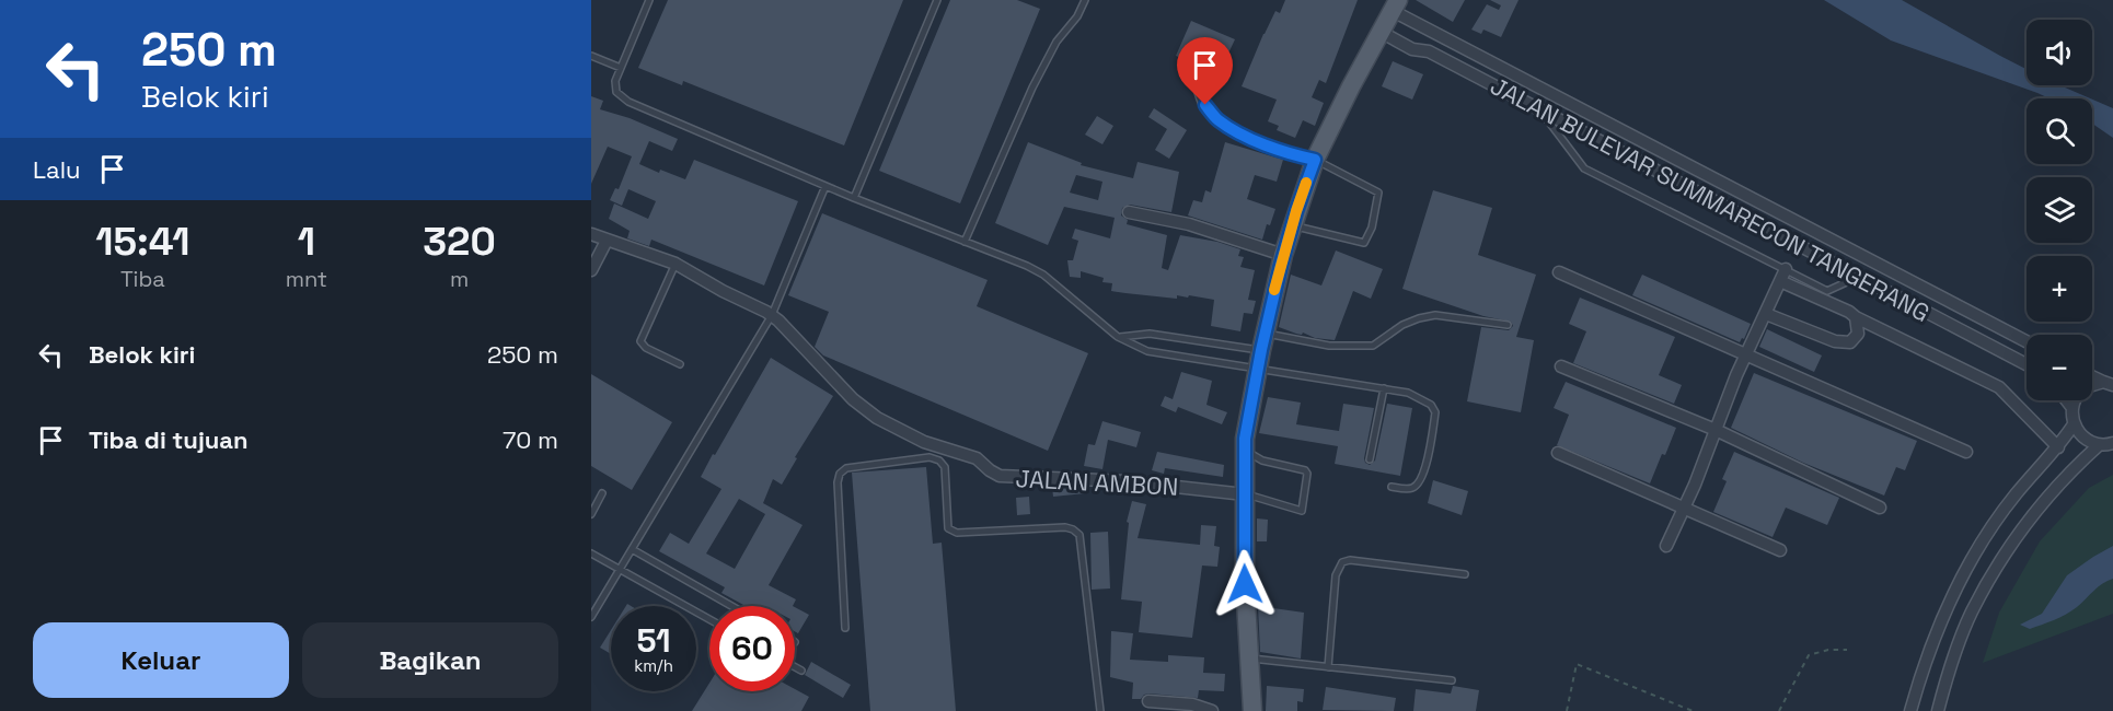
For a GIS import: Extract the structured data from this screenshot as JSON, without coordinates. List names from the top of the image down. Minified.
{"streets":{"street":["JALAN BULEVAR SUMMARECON TANGERANG","JALAN AMBON"]},"page":{"turn":["250 m","Belok kiri"],"map_buttons":["+","−"],"then":"Lalu","eta":["15:41","Tiba","1","mnt","320","m"],"list":[{"name":"Belok kiri","value":"250 m"},{"name":"Tiba di tujuan","value":"70 m"}],"speed":"51 km/h","limit":"60","buttons":["Keluar","Bagikan"]}}
